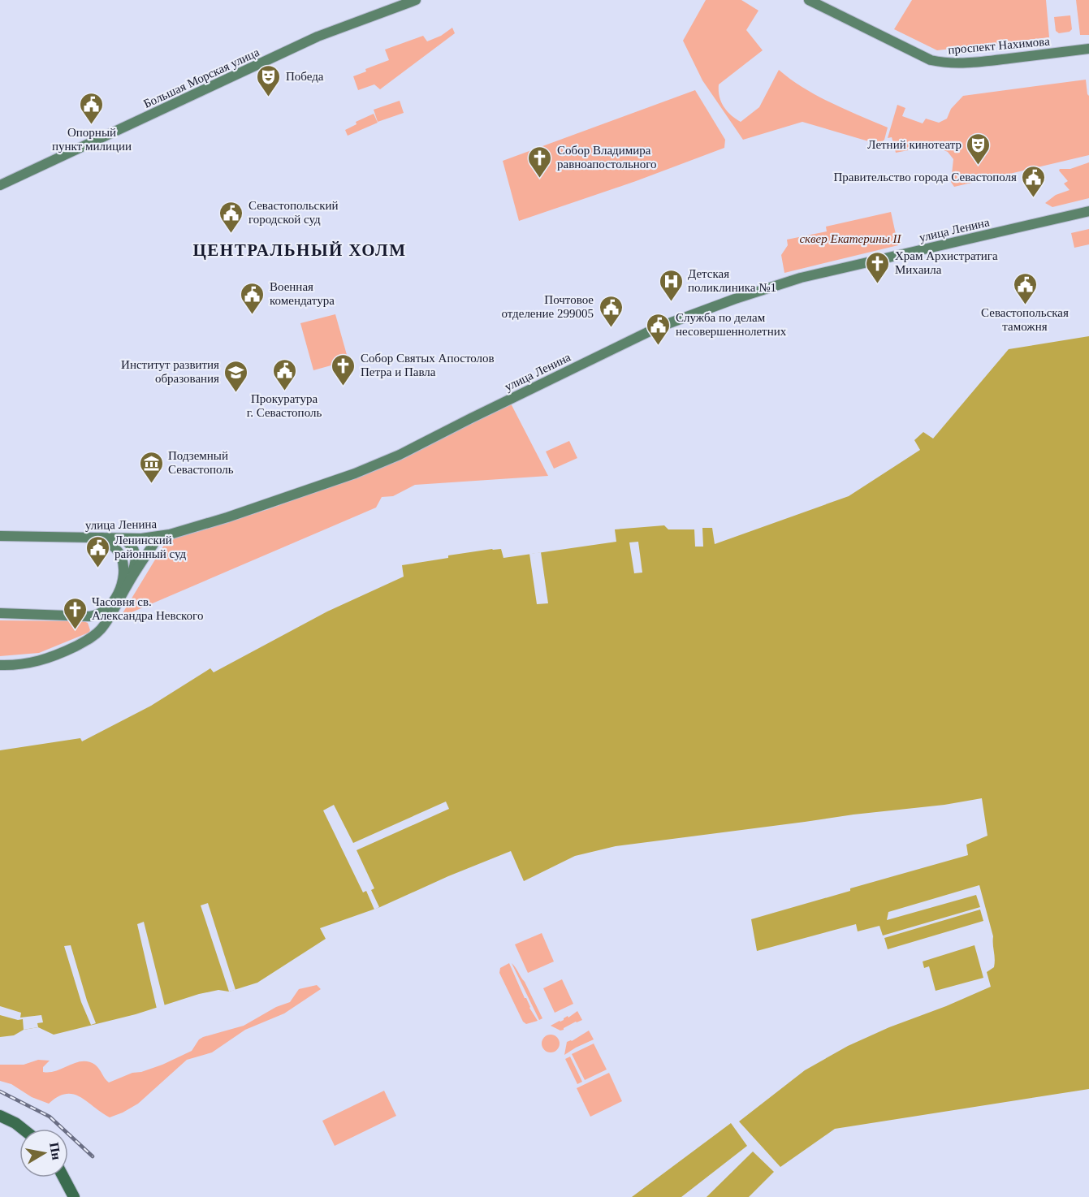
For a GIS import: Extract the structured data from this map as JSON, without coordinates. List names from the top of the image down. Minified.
{"streets":{"main road":["проспект Нахимова","Большая Морская улица","улица Ленина"]},"districts":["ЦЕНТРАЛЬНЫЙ ХОЛМ"],"parks":["cквер Екатерины II"],"places":{"theatre":["Победа","Летний кинотеатр"],"public building":["Опорный пункт милиции","Правительство города Севастополя","Севастопольский городской суд","Севастопольская таможня","Военная комендатура","Почтовое отделение 299005","Служба по делам несовершеннолетних","Прокуратура г. Севастополь","Ленинский районный суд"],"church":["Собор Владимира равноапостольного","Храм Архистратига Михаила","Собор Святых Апостолов Петра и Павла","Часовня св. Александра Невского"],"hospital":["Детская поликлиника №1"],"school or university":["Институт развития образования"],"museum":["Подземный Севастополь"]},"north":"right"}
